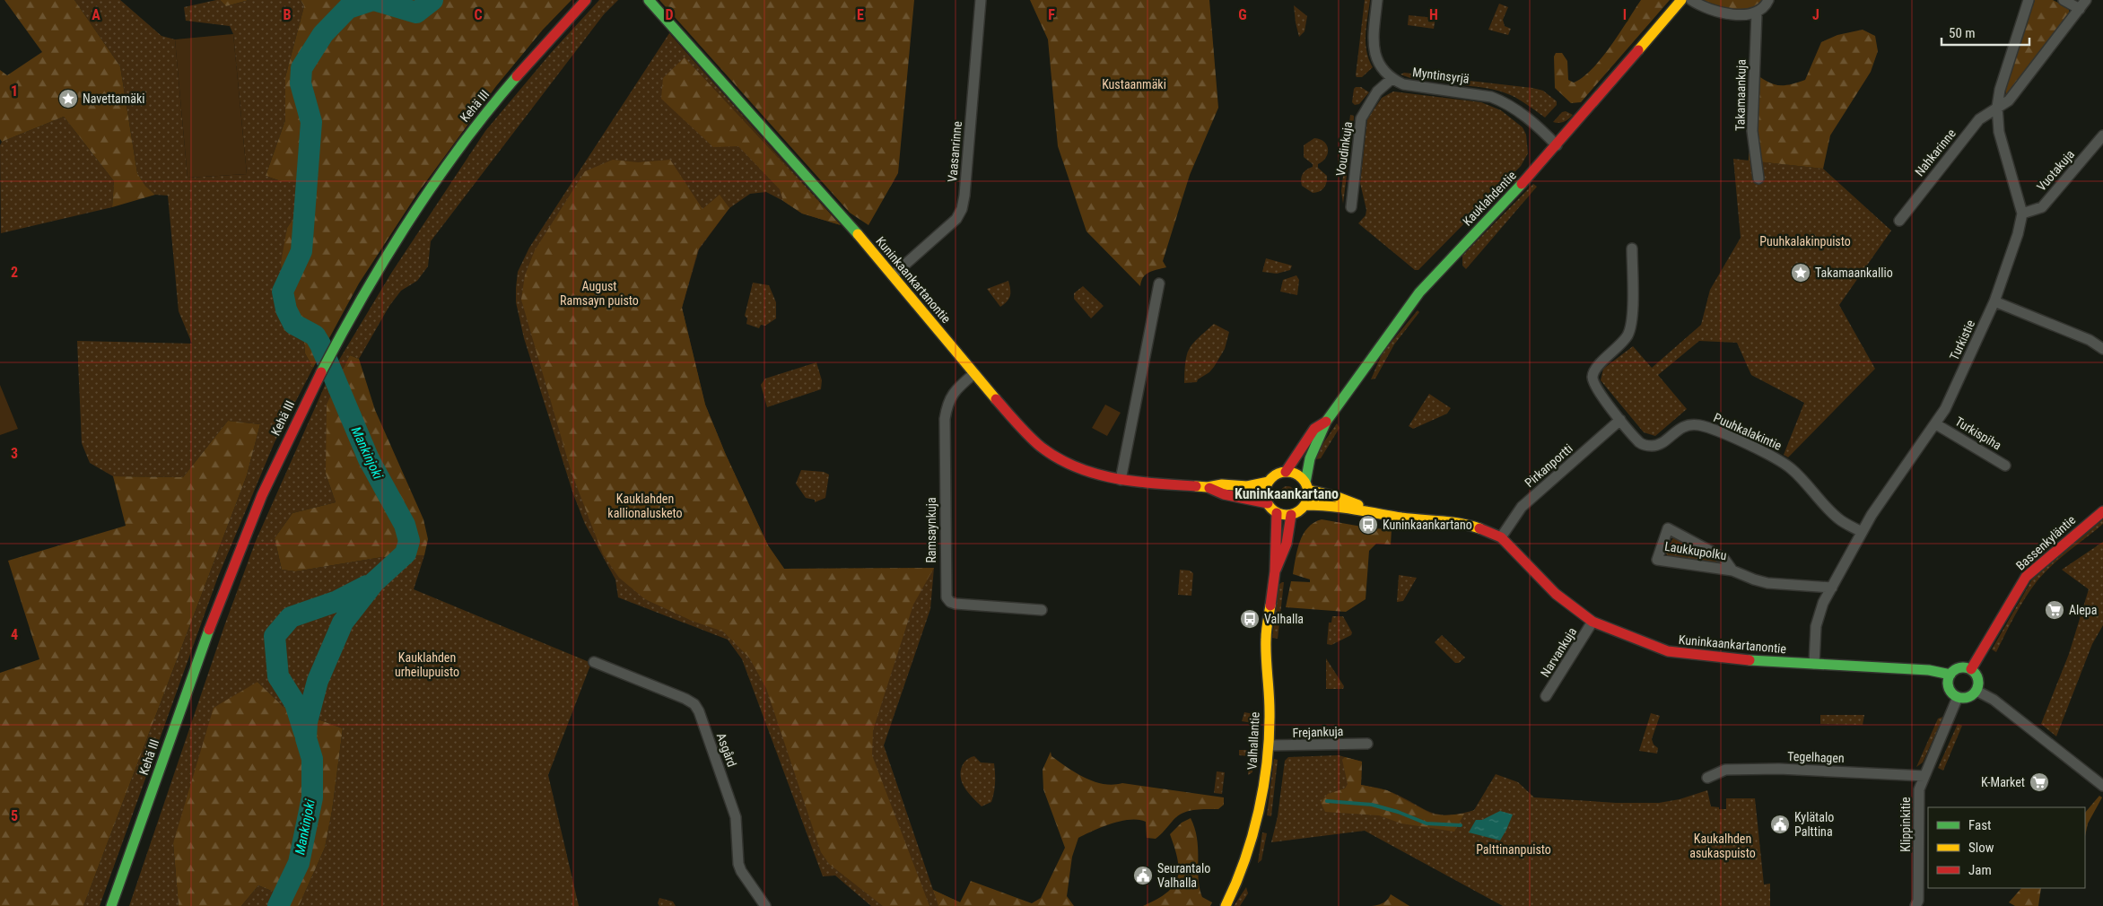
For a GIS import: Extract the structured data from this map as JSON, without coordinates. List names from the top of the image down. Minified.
{"streets":{"main road":["Kehä III","Kauklahdentie","Kuninkaankartanontie","Bassenkyläntie","Valhallantie"],"street":["Myntinsyrjä","Takamaankuja","Voudinkuja","Vaasanrinne","Nahkarinne","Vuotakuja","Turkistie","Puuhkalakintie","Turkispiha","Pirkanportti","Ramsaynkuja","Laukkupolku","Narvankuja","Frejankuja","Asgård","Tegelhagen","Klippinkitie"]},"crossings":[["Myntinsyrjä","Voudinkuja"],["Myntinsyrjä","Kauklahdentie"],["Vaasanrinne","Kuninkaankartanontie"],["Nahkarinne","Turkistie"],["Vuotakuja","Turkistie"],["Kauklahdentie","Kuninkaankartanontie"],["Kauklahdentie","Valhallantie"],["Kuninkaankartanontie","Turkistie"],["Kuninkaankartanontie","Pirkanportti"],["Kuninkaankartanontie","Ramsaynkuja"],["Kuninkaankartanontie","Bassenkyläntie"],["Kuninkaankartanontie","Narvankuja"],["Kuninkaankartanontie","Valhallantie"],["Kuninkaankartanontie","Klippinkitie"],["Turkistie","Puuhkalakintie"],["Turkistie","Turkispiha"],["Turkistie","Laukkupolku"],["Puuhkalakintie","Pirkanportti"],["Bassenkyläntie","Klippinkitie"],["Frejankuja","Valhallantie"],["Tegelhagen","Klippinkitie"]],"districts":["Kuninkaankartano"],"water":["Mankinjoki"],"parks":["Kustaanmäki","Puuhkalakinpuisto","August Ramsayn puisto","Kauklahden kallionalusketo","Kauklahden urheilupuisto","Kaukalhden asukaspuisto","Palttinanpuisto"],"places":{"place":["Navettamäki","Takamaankallio"],"bus stop":["Kuninkaankartano","Valhalla"],"supermarket":["Alepa","K-Market"],"public building":["Kylätalo Palttina","Seurantalo Valhalla"]},"legend":["Fast","Slow","Jam"],"scale_bar":"50 m","grid":{"columns":["A","B","C","D","E","F","G","H","I","J"],"rows":["1","2","3","4","5"]}}
